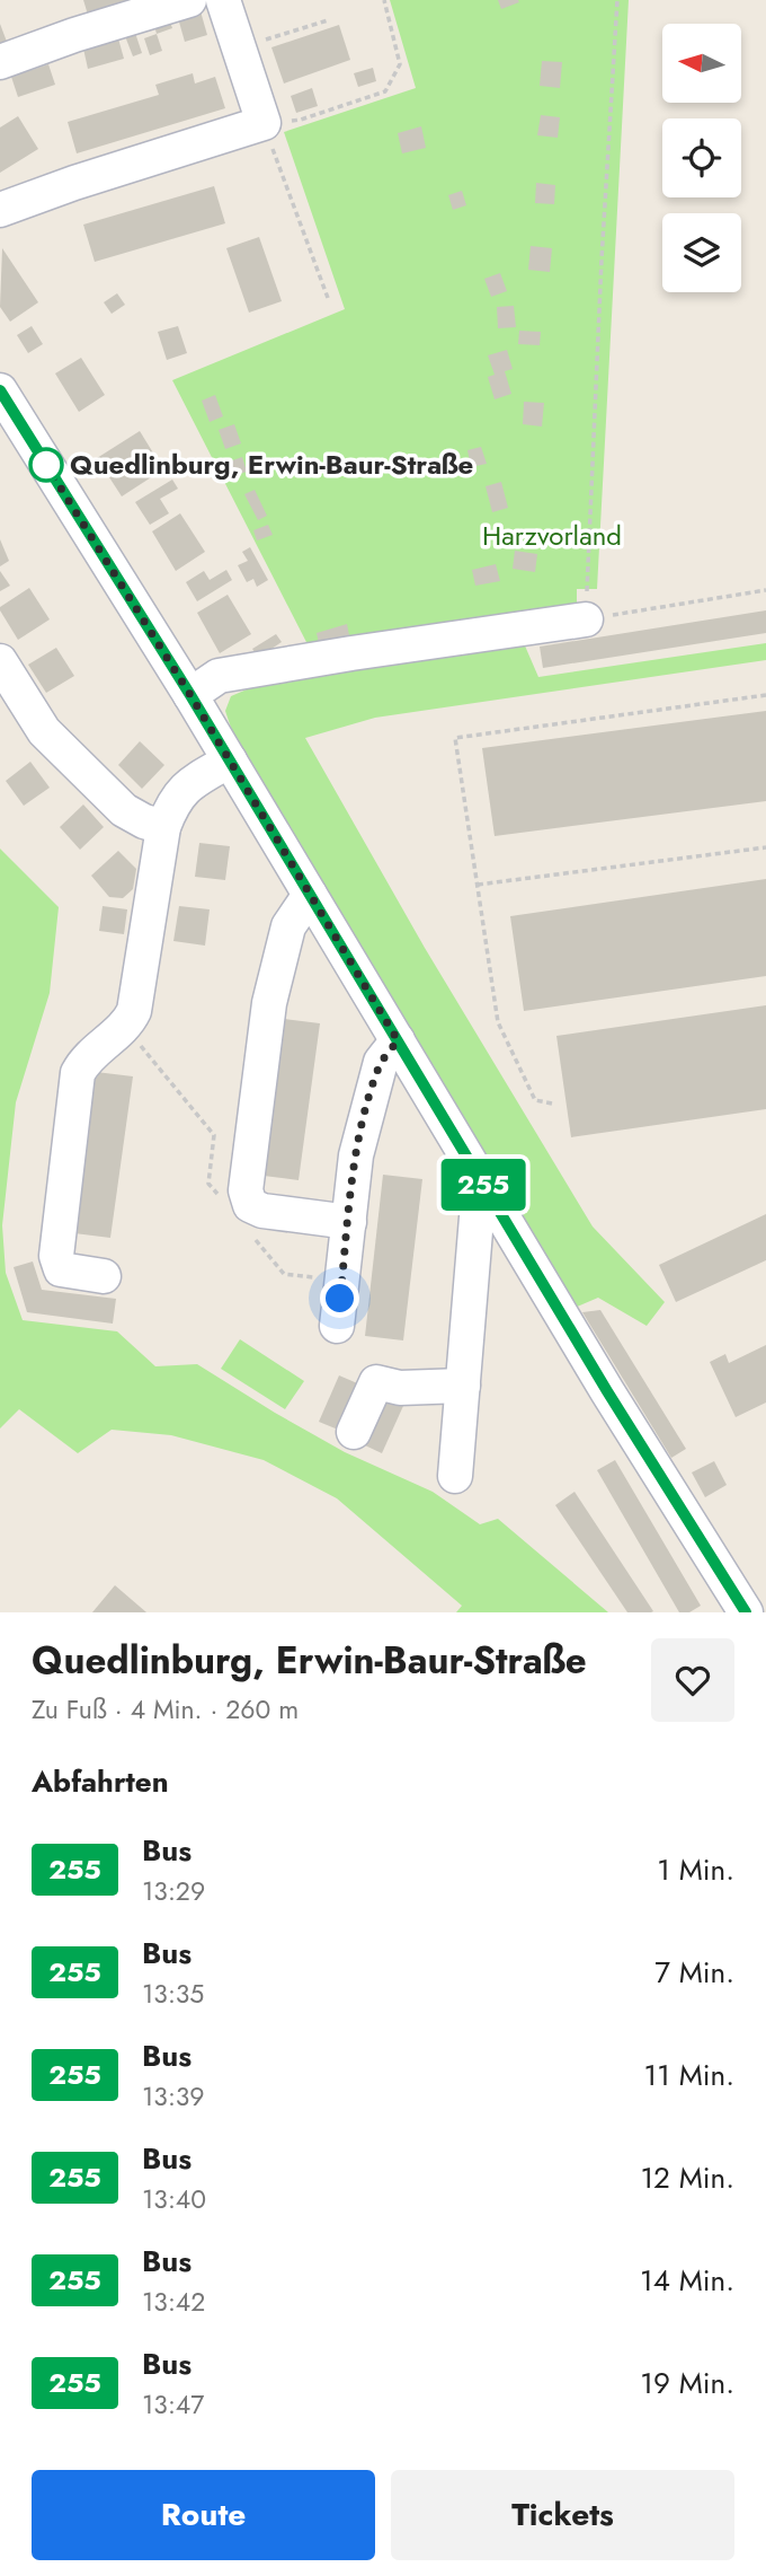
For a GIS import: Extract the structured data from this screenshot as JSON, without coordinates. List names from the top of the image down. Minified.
{"parks":["Harzvorland"],"places":["Quedlinburg, Erwin-Baur-Straße"],"lines":["bus line 255"],"north":"left","page":{"on_map":"255","heading":[["Quedlinburg, Erwin-Baur-Straße","Zu Fuß · 4 Min. · 260 m"],"Abfahrten"],"list":[{"mark":"255","name":"Bus","note":"13:29","value":"1 Min."},{"mark":"255","name":"Bus","note":"13:35","value":"7 Min."},{"mark":"255","name":"Bus","note":"13:39","value":"11 Min."},{"mark":"255","name":"Bus","note":"13:40","value":"12 Min."},{"mark":"255","name":"Bus","note":"13:42","value":"14 Min."},{"mark":"255","name":"Bus","note":"13:47","value":"19 Min."}],"buttons":["Route","Tickets"]}}
